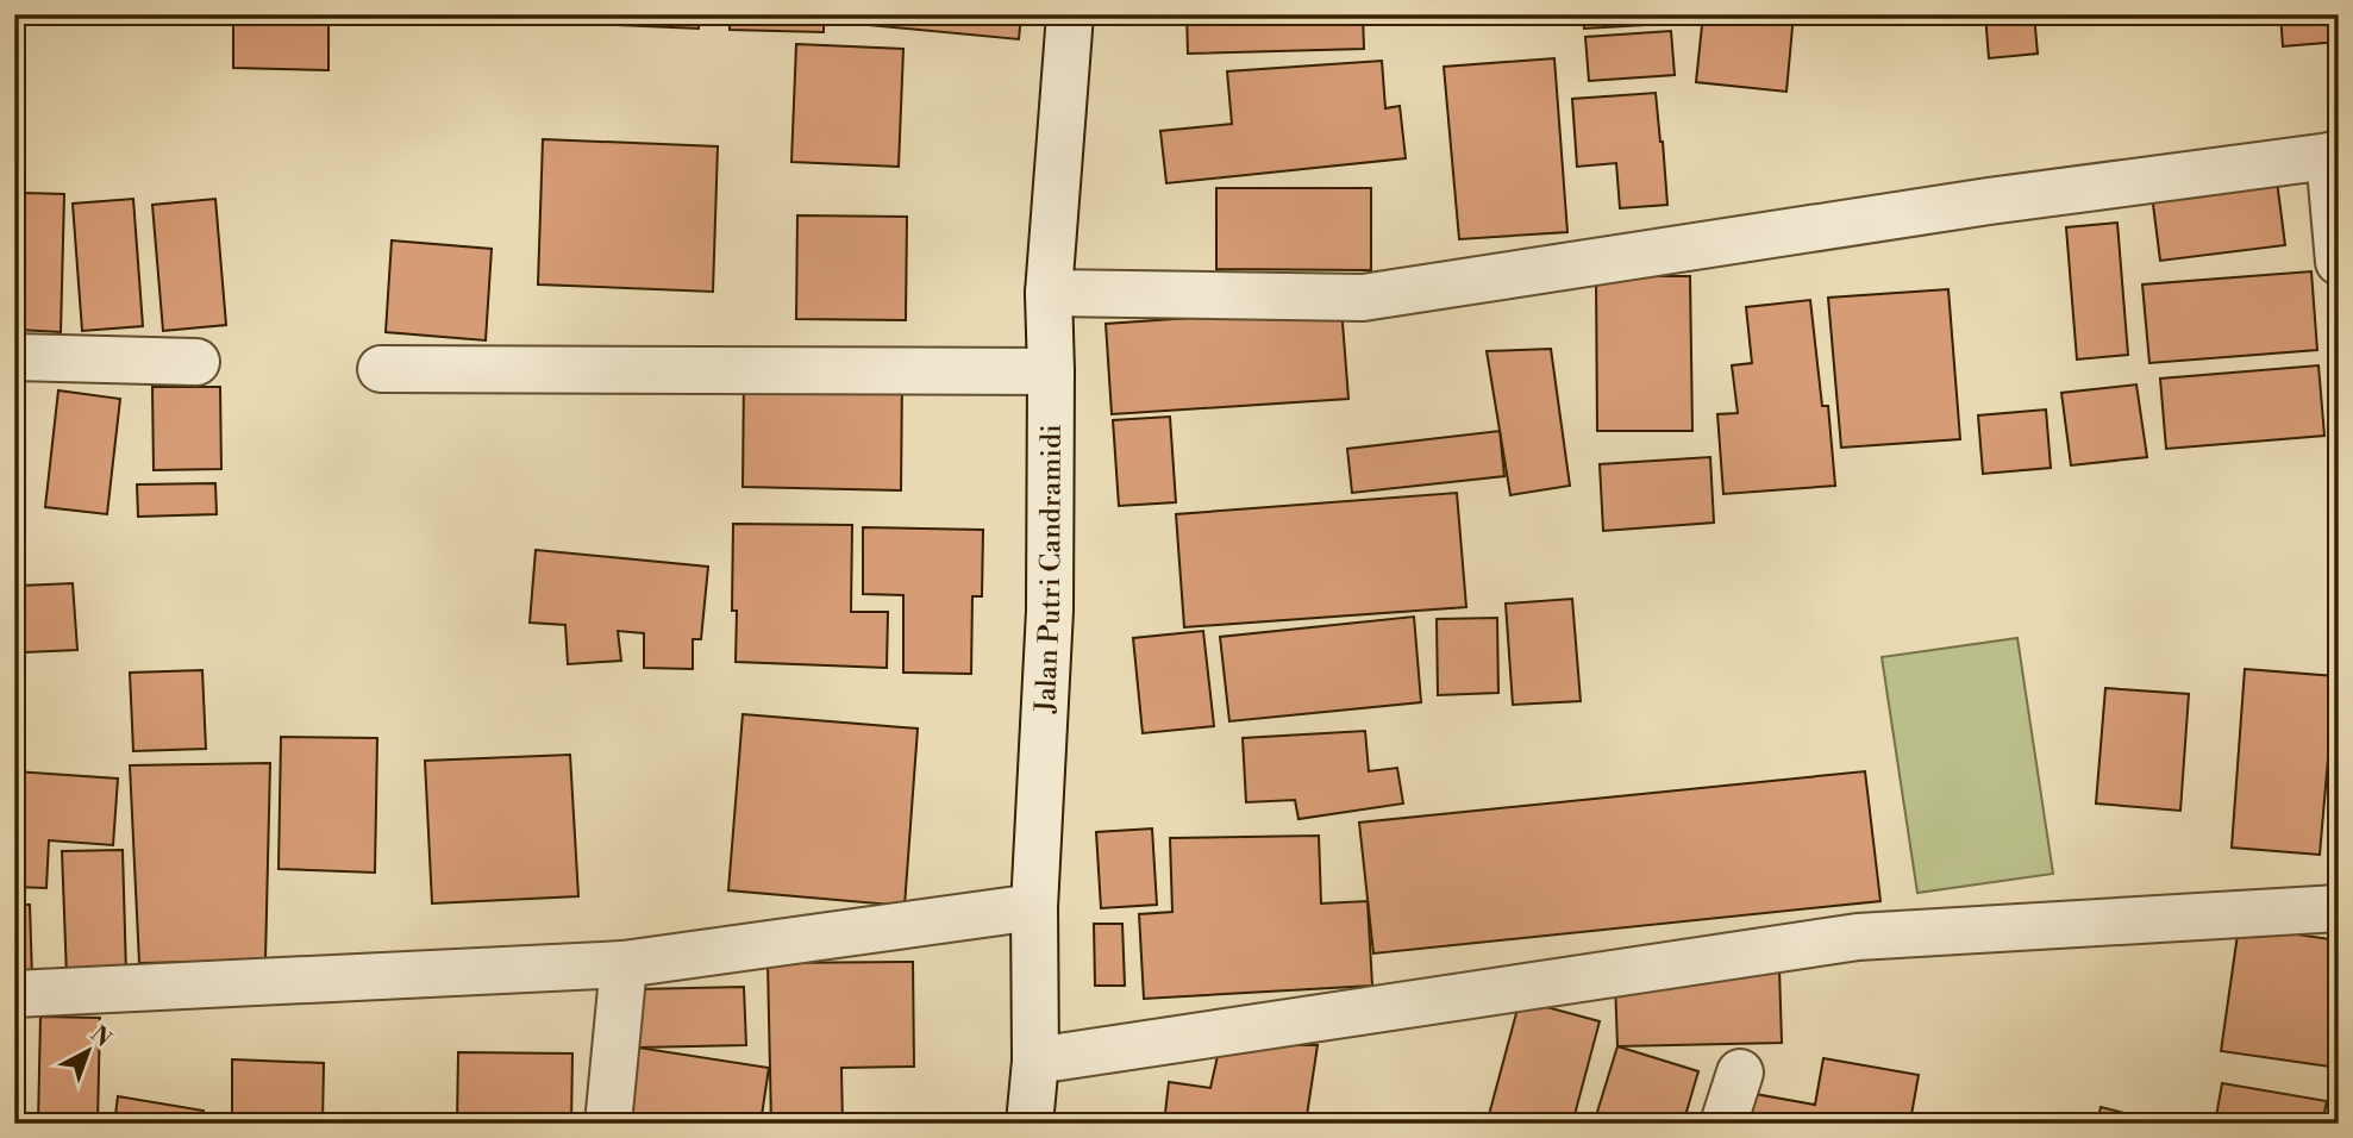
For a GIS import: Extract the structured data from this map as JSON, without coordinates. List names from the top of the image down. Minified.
{"streets":{"street":["Jalan Putri Candramidi"]},"north":"top right"}
